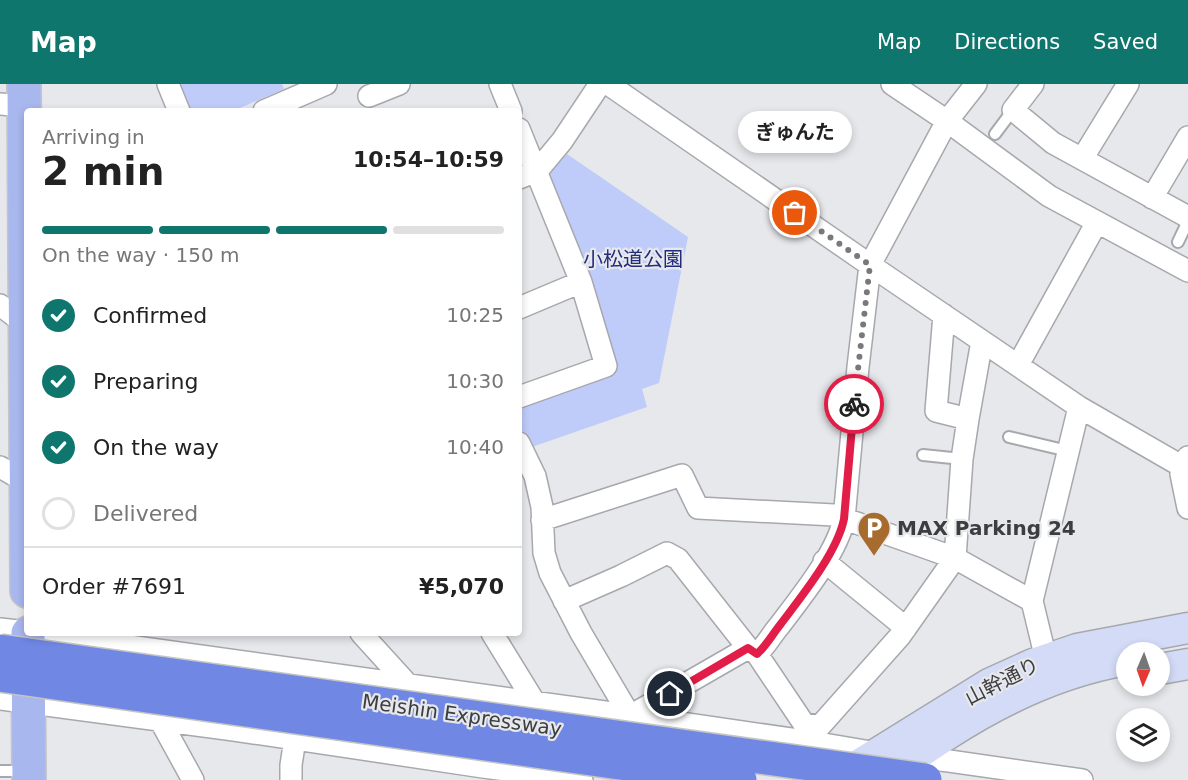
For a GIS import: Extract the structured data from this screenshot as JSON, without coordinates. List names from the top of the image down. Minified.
{"streets":{"highway":["Meishin Expressway"],"street":["山幹通り"]},"crossings":[["山幹通り","Meishin Expressway"]],"parks":["小松道公園"],"places":{"other":["ぎゅんた"],"parking":["MAX Parking 24"]},"north":"bottom","page":{"header":"Map","nav":["Map","Directions","Saved"],"heading":["2 min","Arriving in","10:54–10:59"],"panel":["Order #7691","¥5,070"],"bubble":"ぎゅんた","bar":"On the way · 150 m","list":[["Confirmed","10:25"],["Preparing","10:30"],["On the way","10:40"],"Delivered"]}}
